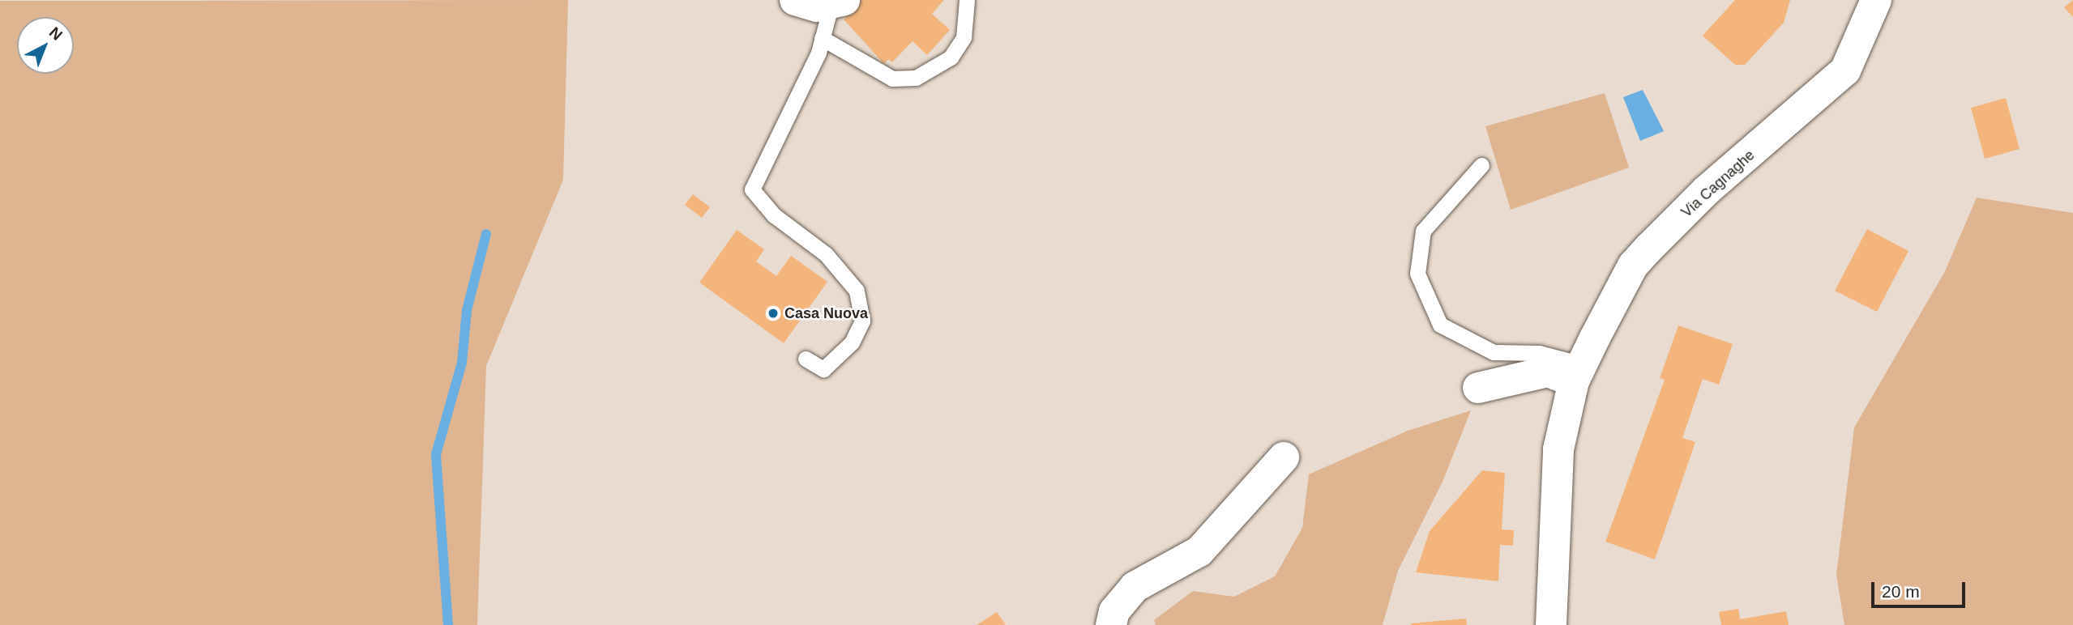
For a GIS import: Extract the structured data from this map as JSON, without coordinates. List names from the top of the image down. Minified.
{"streets":{"street":["Via Cagnaghe"]},"places":["Casa Nuova"],"scale_bar":"20 m","north":"top right"}
